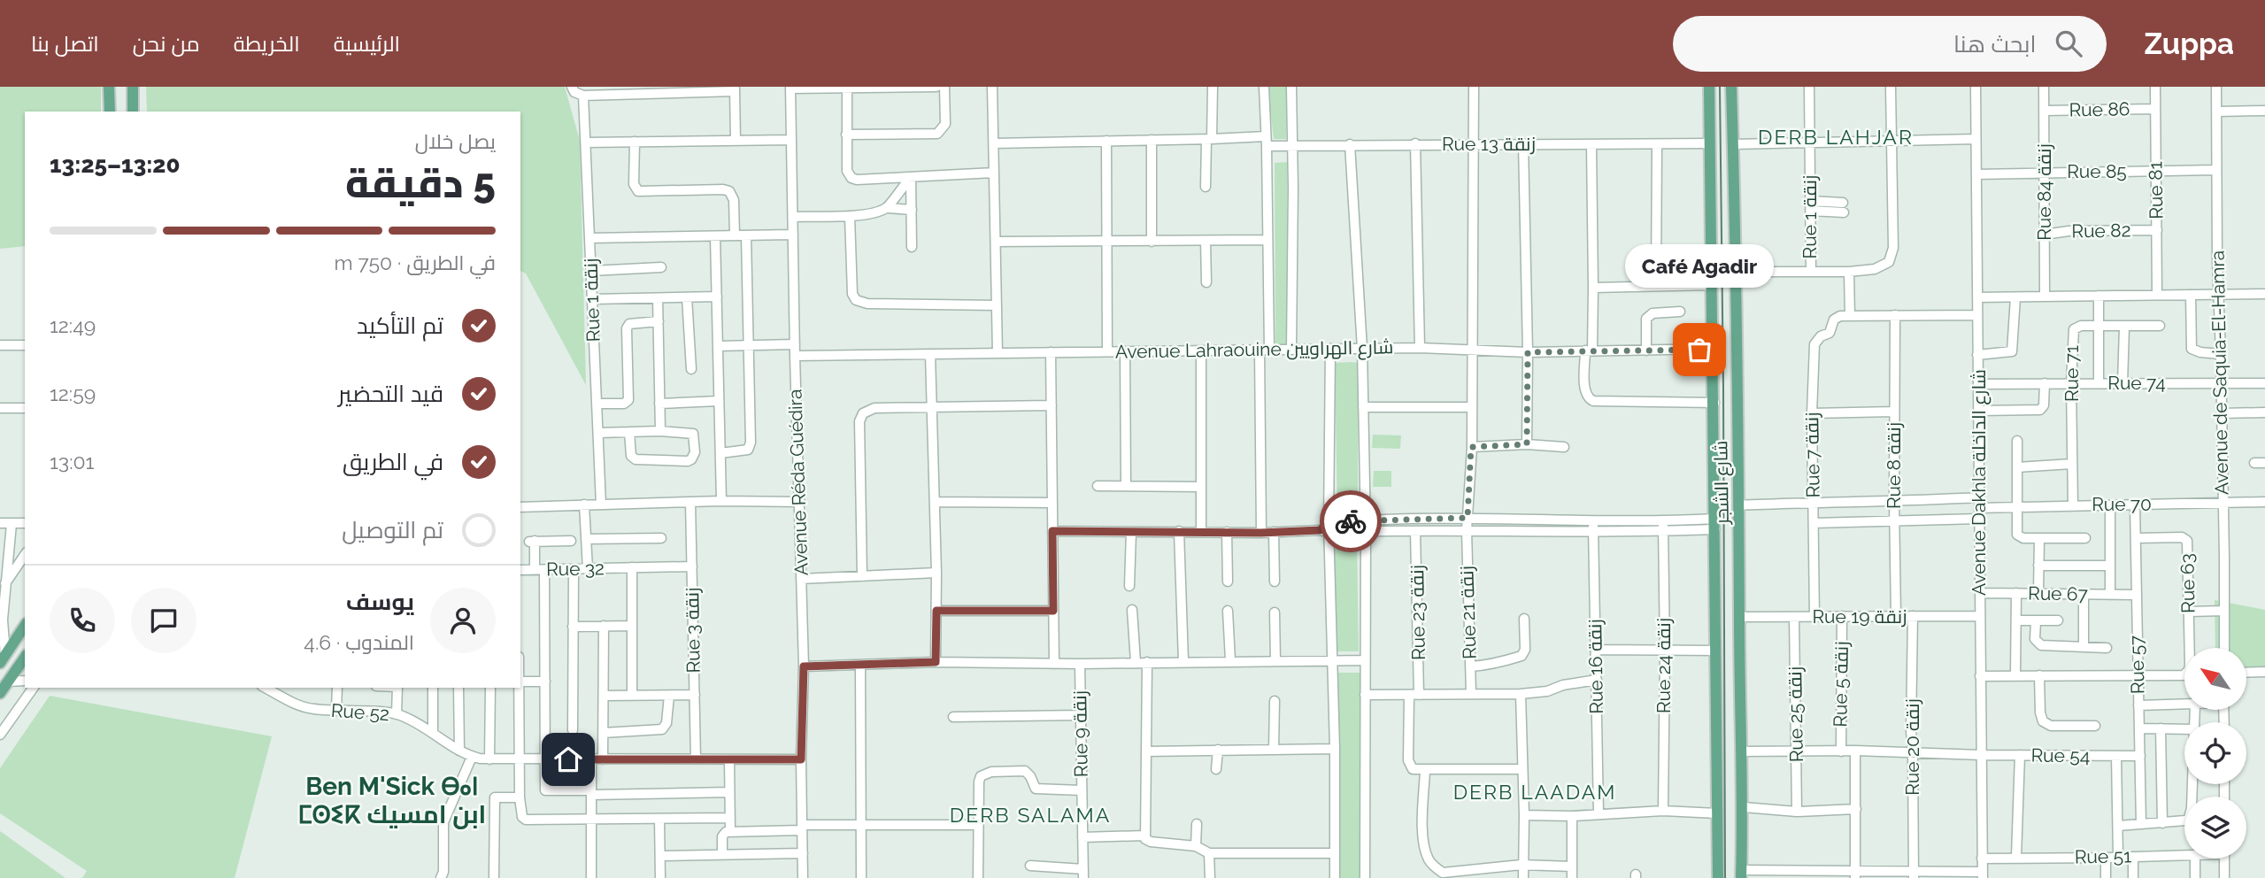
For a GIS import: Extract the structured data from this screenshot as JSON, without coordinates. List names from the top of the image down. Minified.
{"streets":{"main road":["شارع الشجر"],"street":["Rue 86","Rue 13 زنقة","Rue 85","Rue 81","Rue 84 زنقة","Rue 1 زنقة","Rue 82","Avenue Lahraouine شارع الهراويين","Avenue de Saquia-El-Hamra","Rue 71","Rue 74","Rue 7 زنقة","Rue 8 زنقة","Avenue Réda Guédira","Avenue Dakhla شارع الداخلة","Rue 70","Rue 32","Rue 63","Rue 67","Rue 23 زنقة","Rue 21 زنقة","Rue 19 زنقة","Rue 3 زنقة","Rue 57","Rue 24 زنقة","Rue 16 زنقة","Rue 5 زنقة","Rue 52","Rue 25 زنقة","Rue 9 زنقة","Rue 20 زنقة","Rue 54","Rue 51"]},"crossings":[["Rue 86","Rue 81"],["Rue 86","Rue 84 زنقة"],["Rue 13 زنقة","شارع الشجر"],["Rue 13 زنقة","Rue 21 زنقة"],["Rue 85","Rue 81"],["Rue 85","Rue 84 زنقة"],["Rue 85","Avenue de Saquia-El-Hamra"],["Rue 85","Avenue Dakhla شارع الداخلة"],["Rue 81","Rue 82"],["Rue 84 زنقة","Rue 82"],["Avenue Lahraouine شارع الهراويين","Avenue Réda Guédira"],["Avenue Lahraouine شارع الهراويين","شارع الشجر"],["Avenue Lahraouine شارع الهراويين","Rue 21 زنقة"],["Avenue de Saquia-El-Hamra","Rue 74"],["Avenue de Saquia-El-Hamra","Rue 70"],["Rue 71","Rue 74"],["Rue 71","Rue 70"],["Rue 74","Avenue Dakhla شارع الداخلة"],["Rue 7 زنقة","Rue 19 زنقة"],["Rue 8 زنقة","Rue 19 زنقة"],["شارع الشجر","Rue 19 زنقة"],["Avenue Dakhla شارع الداخلة","Rue 70"],["Avenue Dakhla شارع الداخلة","Rue 67"],["Avenue Dakhla شارع الداخلة","Rue 19 زنقة"],["Avenue Dakhla شارع الداخلة","Rue 54"],["Avenue Dakhla شارع الداخلة","Rue 51"],["Rue 70","Rue 57"],["Rue 32","Rue 3 زنقة"],["Rue 63","Rue 57"],["Rue 67","Rue 57"],["Rue 19 زنقة","Rue 5 زنقة"],["Rue 19 زنقة","Rue 25 زنقة"],["Rue 19 زنقة","Rue 20 زنقة"],["Rue 57","Rue 54"]],"districts":["DERB LAHJAR","Ben M'Sick ⴱⴰⵏ ⵎⵙⵉⴽ ابن امسيك","DERB LAADAM","DERB SALAMA"],"places":["Café Agadir"],"north":"top left","page":{"header":"Zuppa","search":"ابحث هنا","nav":["الرئيسية","الخريطة","من نحن","اتصل بنا"],"heading":["5 دقيقة","يصل خلال","13:20–13:25"],"panel":["يوسف","المندوب · 4.6"],"bar":"في الطريق · 750 m","bubble":"Café Agadir","list":[["تم التأكيد","12:49"],["قيد التحضير","12:59"],["في الطريق","13:01"],"تم التوصيل"]}}
